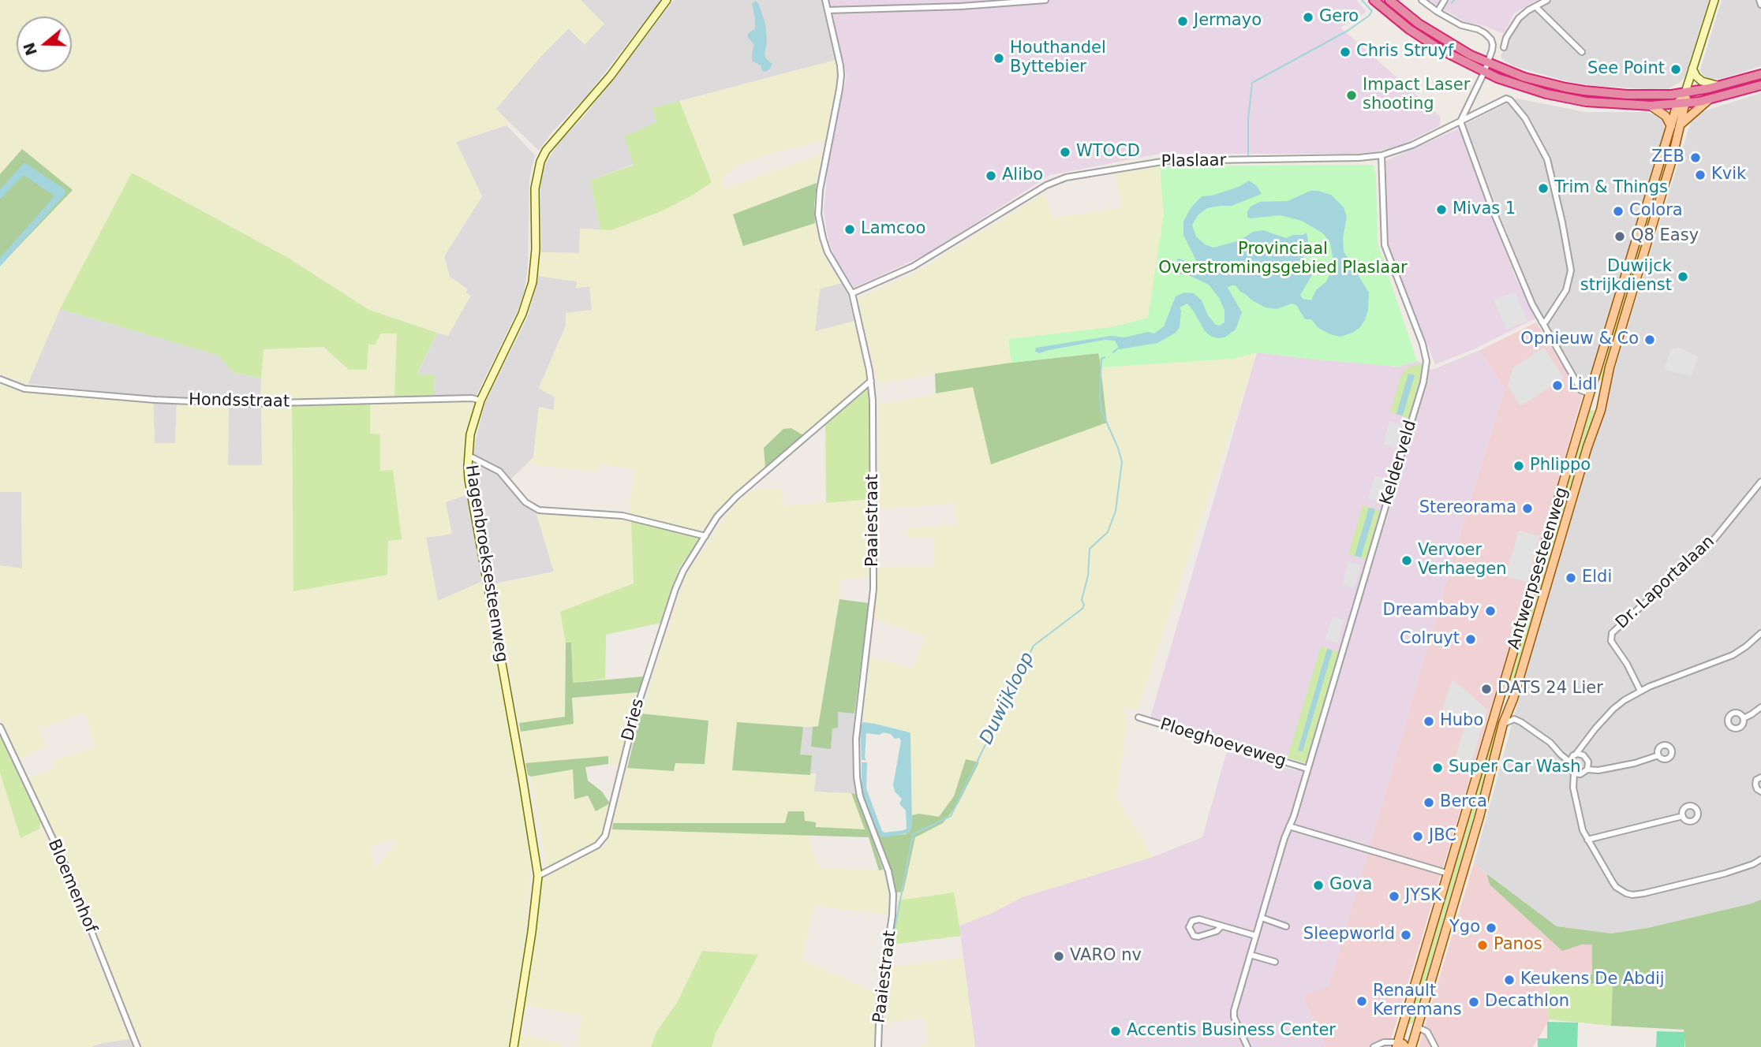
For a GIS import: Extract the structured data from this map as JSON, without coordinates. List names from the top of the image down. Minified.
{"streets":{"main road":["Antwerpsesteenweg"],"street":["Plaslaar","Hondsstraat","Kelderveld","Paaiestraat","Hagenbroeksesteenweg","Dr. Laportalaan","Dries","Ploeghoeveweg","Bloemenhof"]},"crossings":[["Plaslaar","Kelderveld"],["Plaslaar","Paaiestraat"],["Hondsstraat","Hagenbroeksesteenweg"],["Kelderveld","Ploeghoeveweg"],["Paaiestraat","Dries"],["Hagenbroeksesteenweg","Dries"]],"water":["Duwijkloop"],"parks":["Provinciaal Overstromingsgebied Plaslaar"],"places":["Gero","Jermayo","Chris Struyf","Houthandel Byttebier","See Point","Impact Laser shooting","WTOCD","ZEB","Kvik","Alibo","Trim & Things","Mivas 1","Colora","Lamcoo","Q8 Easy","Duwijck strijkdienst","Opnieuw & Co","Lidl","Phlippo","Stereorama","Vervoer Verhaegen","Eldi","Dreambaby","Colruyt","DATS 24 Lier","Hubo","Super Car Wash","Berca","JBC","Gova","JYSK","Ygo","Sleepworld","Panos","VARO nv","Keukens De Abdij","Renault Kerremans","Decathlon","Accentis Business Center"],"north":"left"}
